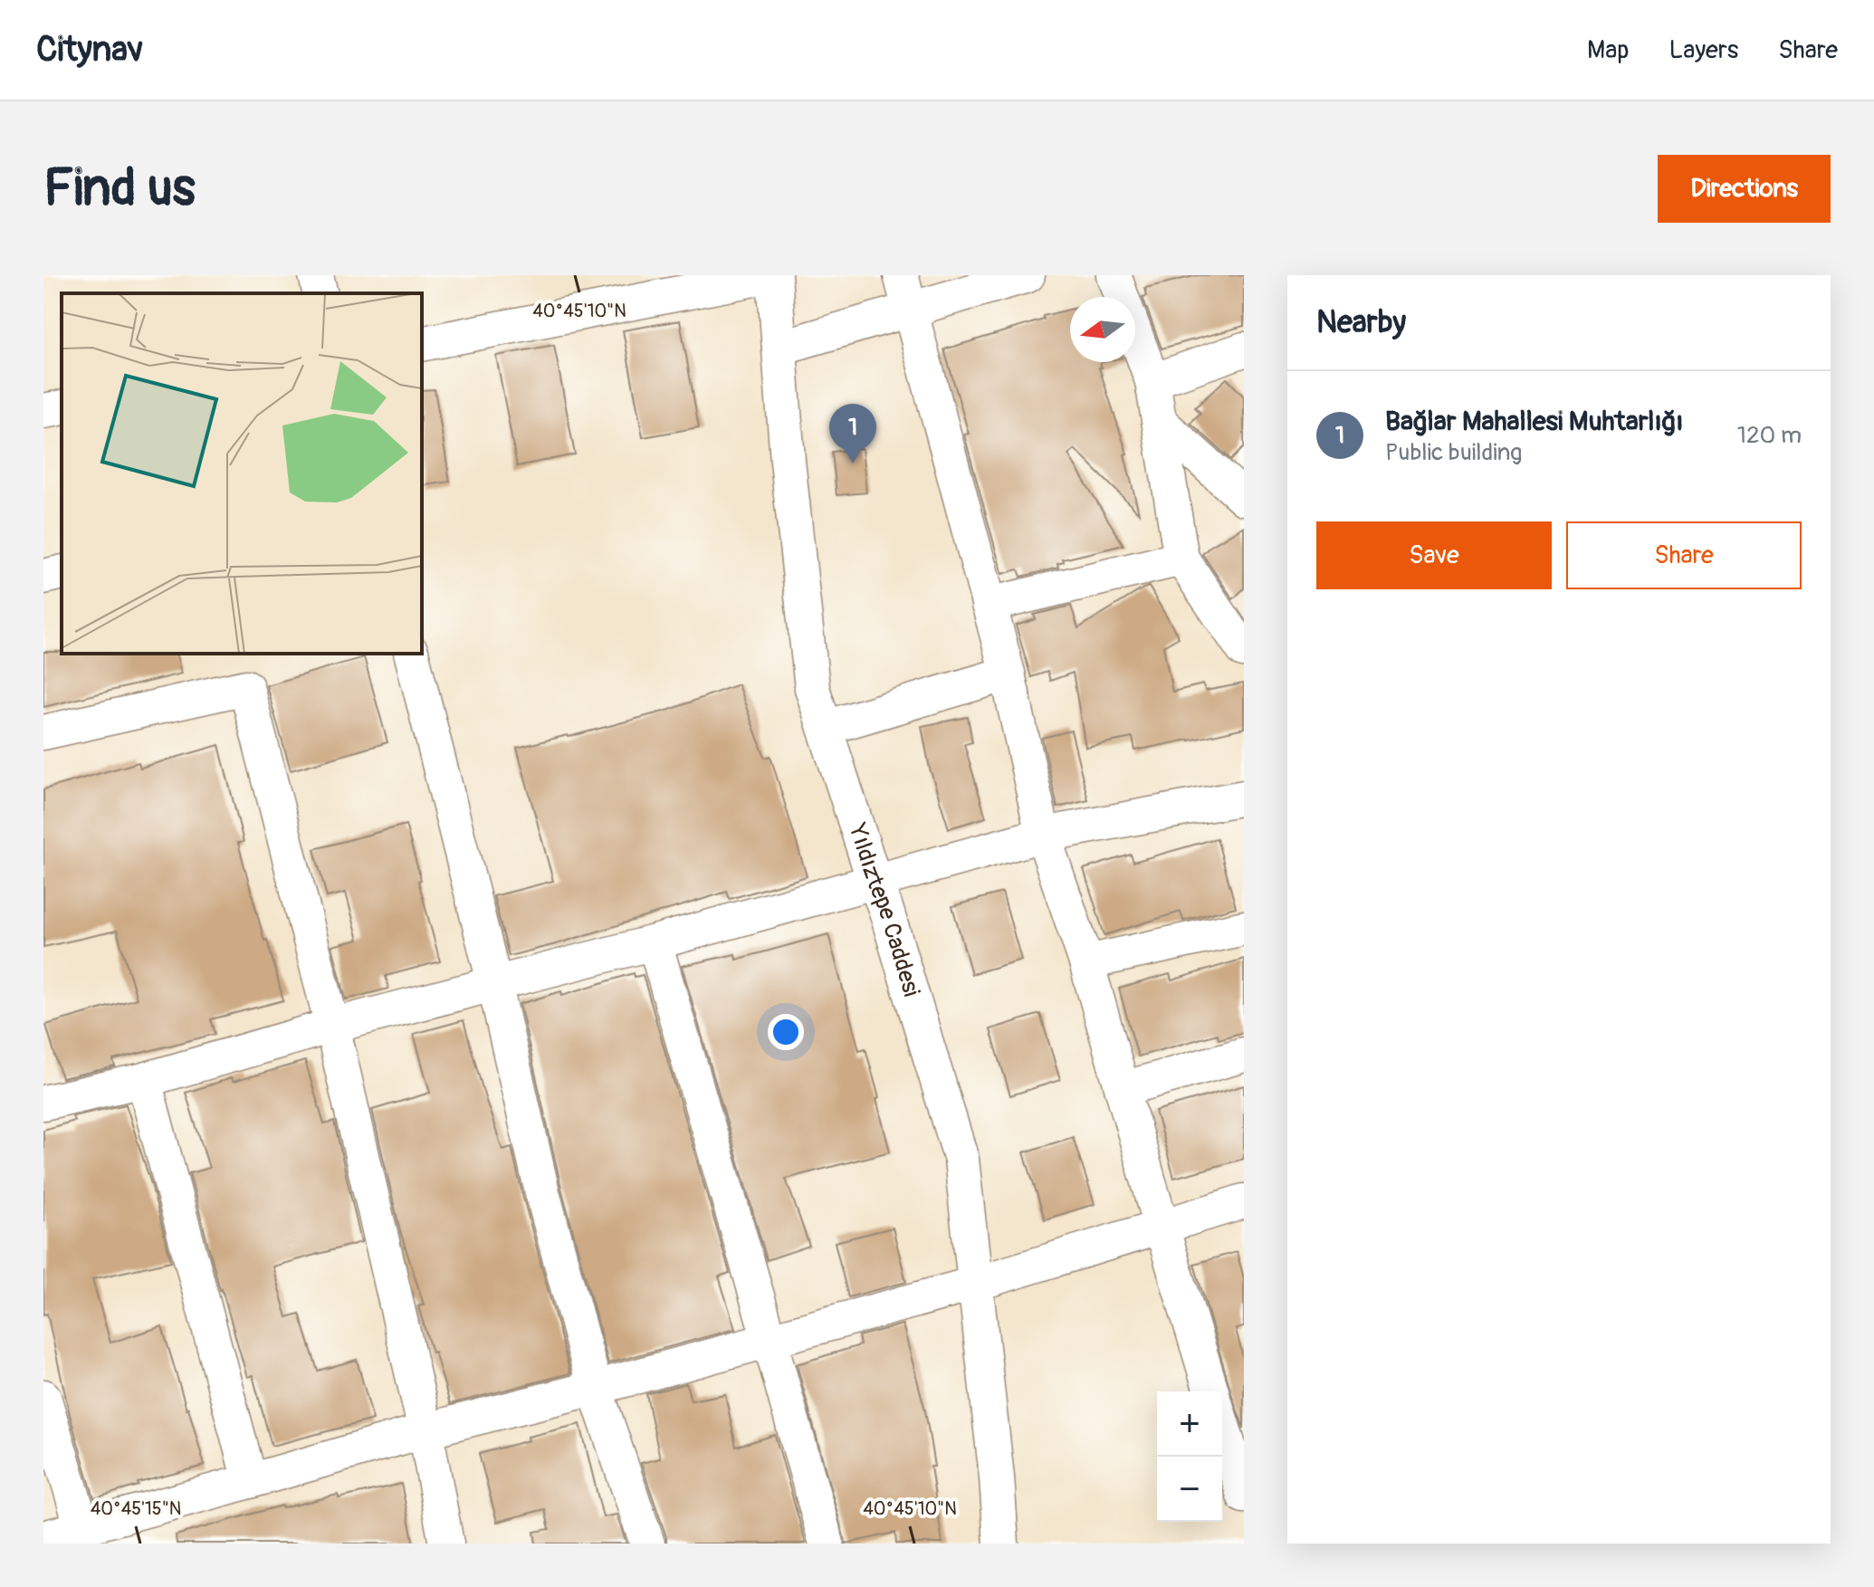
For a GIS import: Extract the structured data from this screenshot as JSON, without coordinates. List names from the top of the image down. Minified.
{"streets":{"street":["Yıldıztepe Caddesi"]},"north":"left","page":{"header":"Citynav","nav":["Map","Layers","Share"],"buttons":["Directions",["Save","Share"]],"title":"Find us","heading":"Nearby","list":[{"mark":"1","name":"Bağlar Mahallesi Muhtarlığı","note":"Public building","value":"120 m"}],"pins":"1","map_buttons":["+","−"]},"coordinates":["40°45'10\"N","40°45'15\"N"]}
